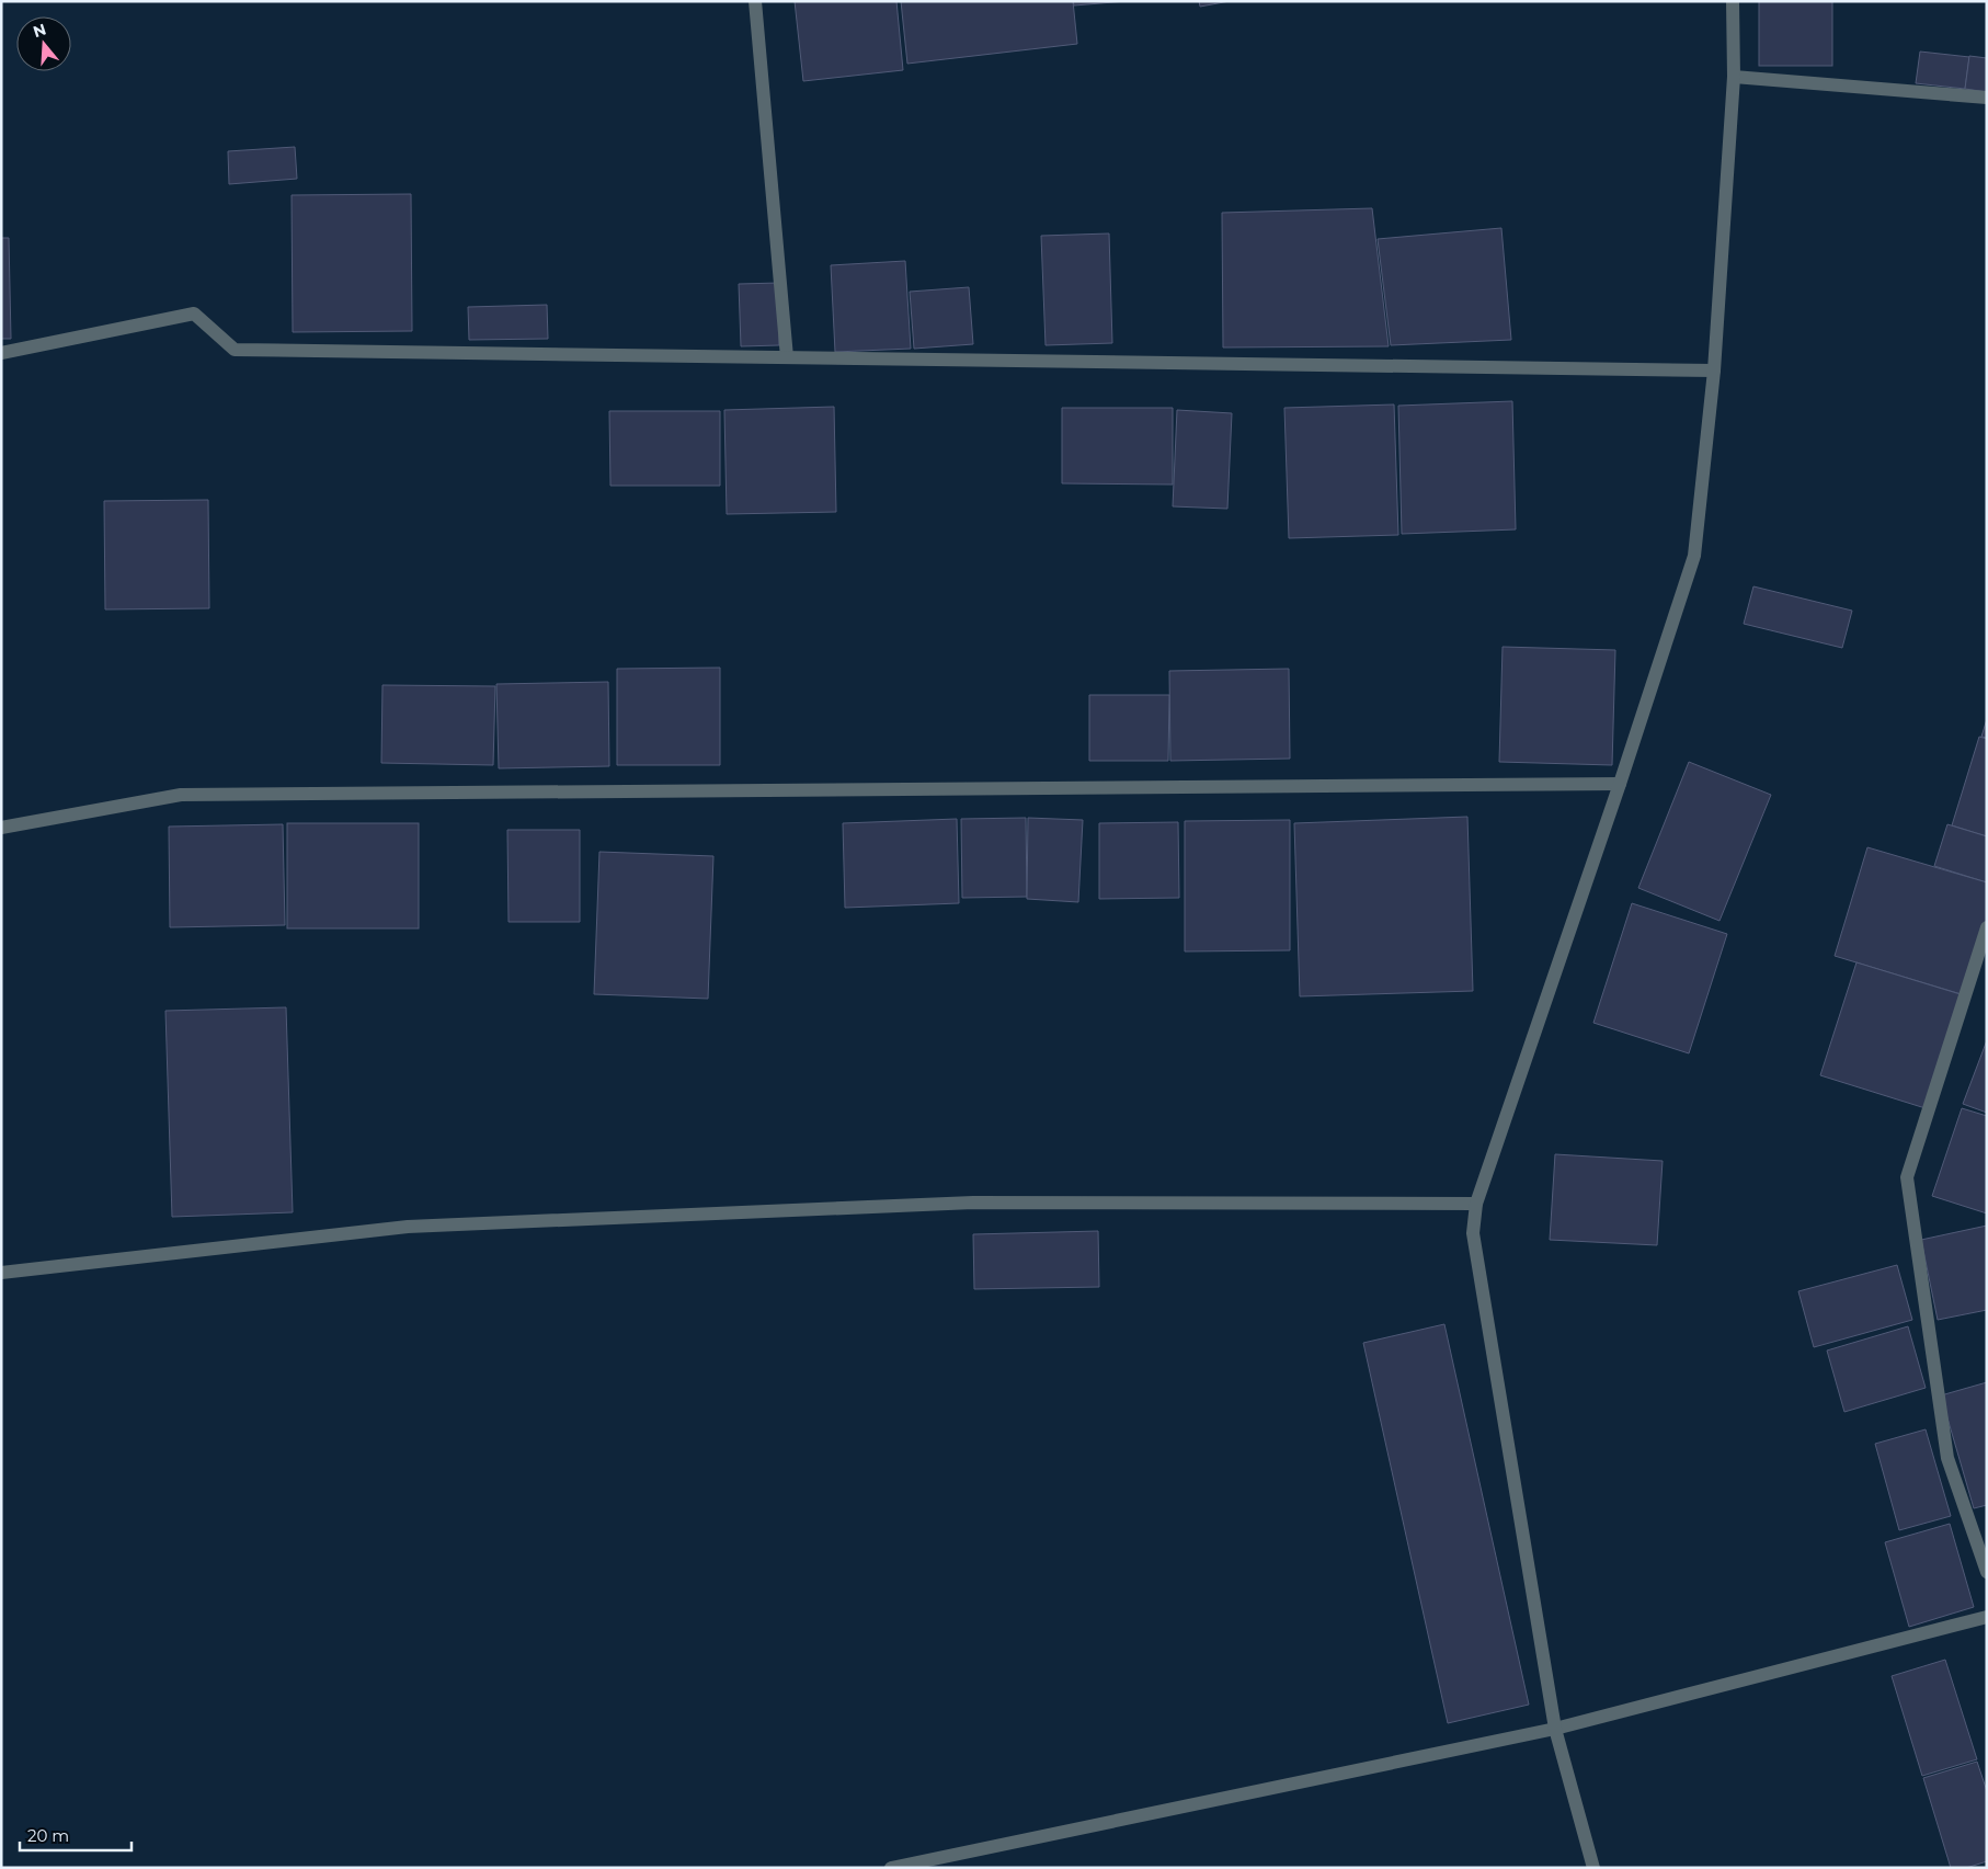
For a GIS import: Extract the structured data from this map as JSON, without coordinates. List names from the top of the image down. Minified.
{"scale_bar":"20 m","north":"top"}
